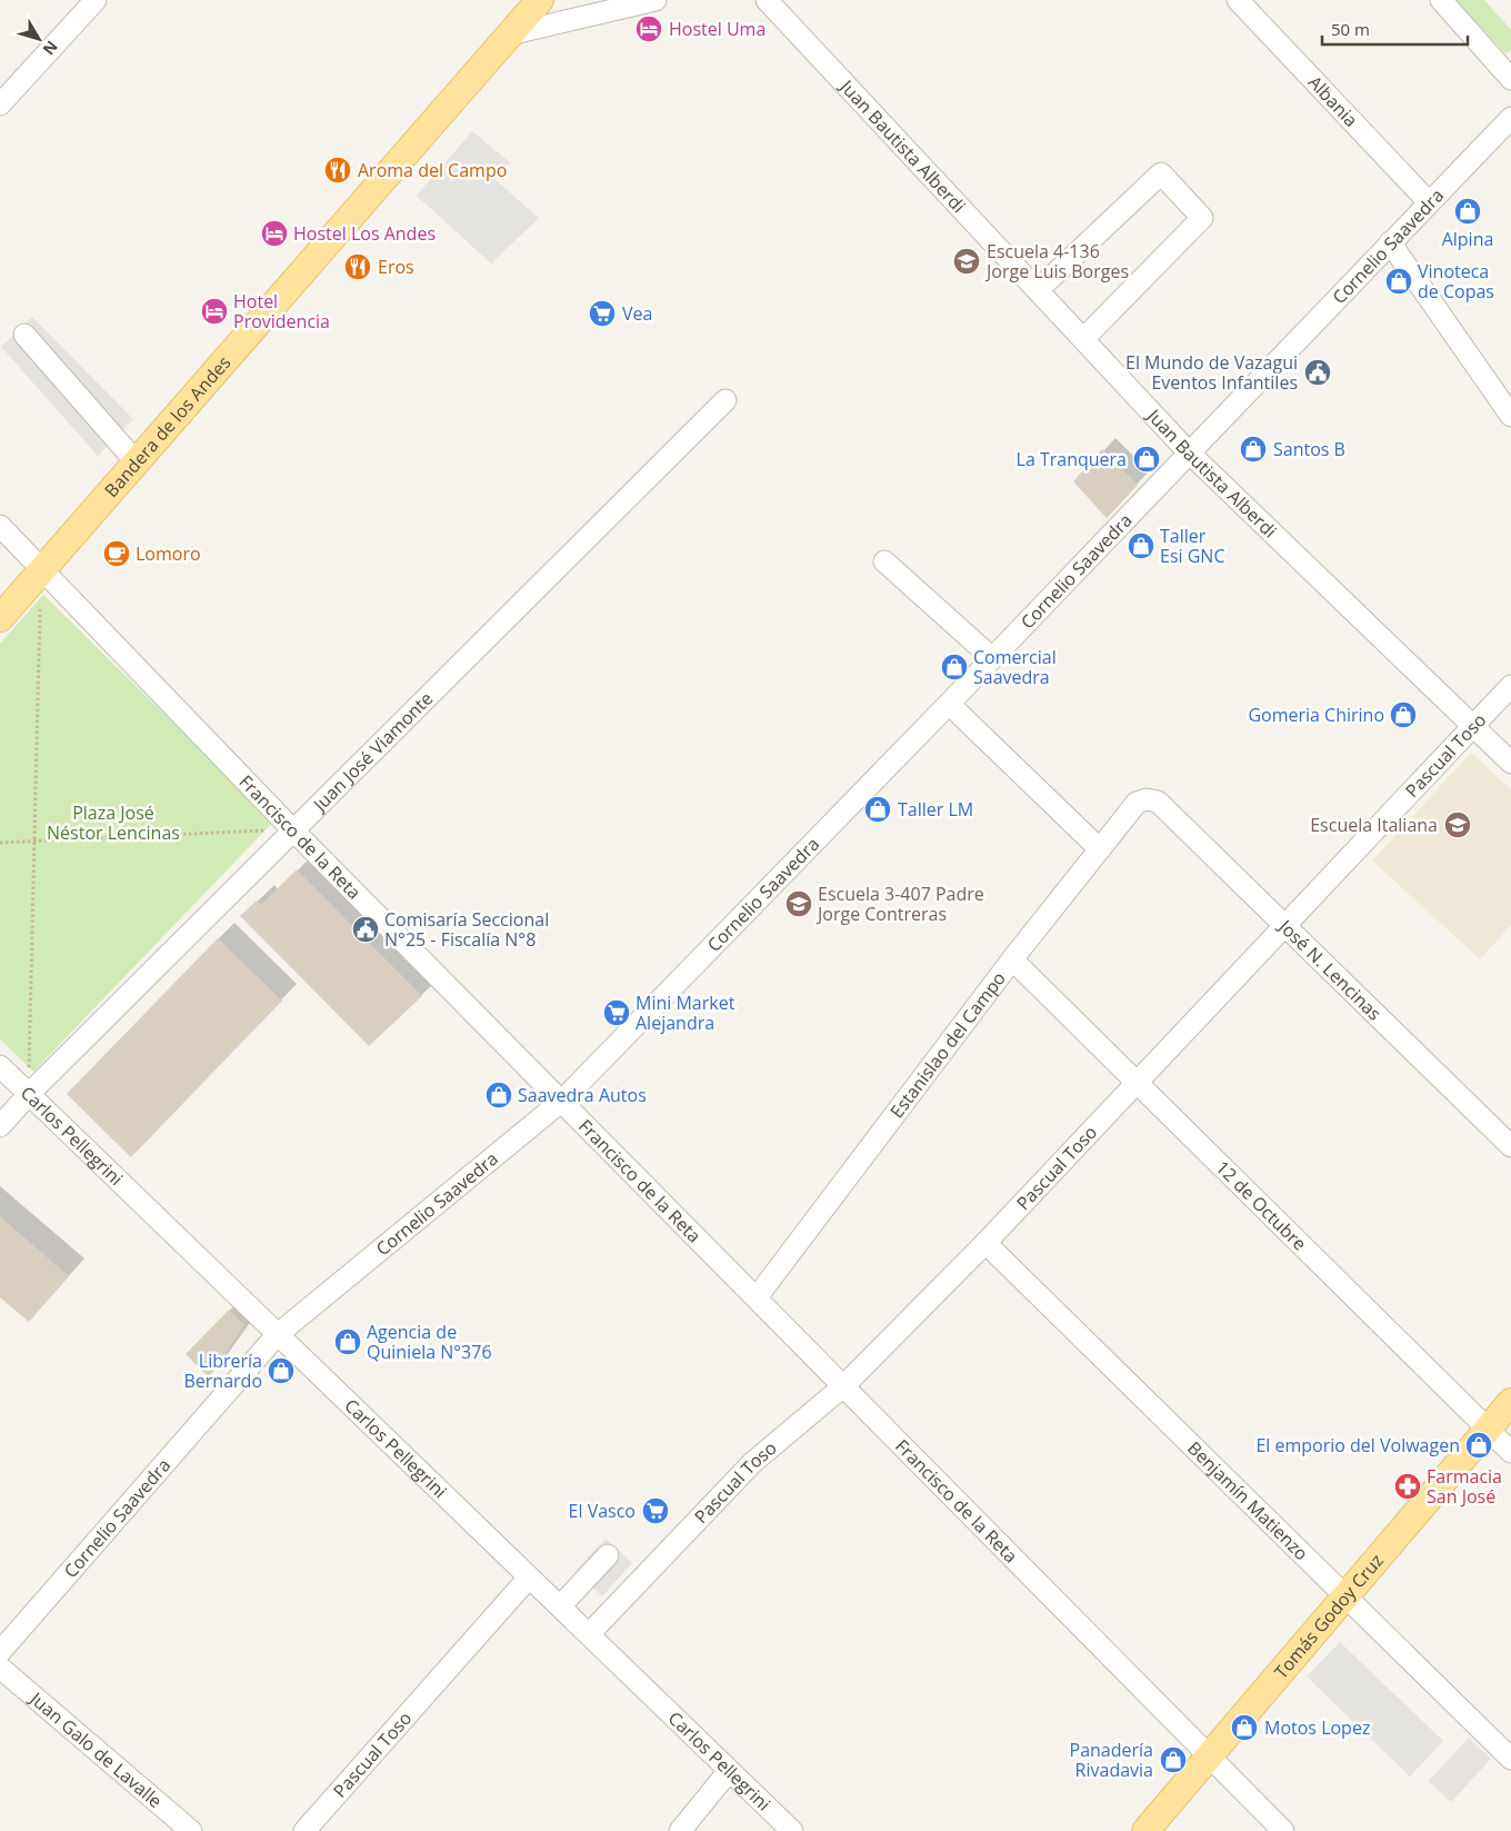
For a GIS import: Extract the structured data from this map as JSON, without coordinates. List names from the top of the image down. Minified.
{"streets":{"main road":["Bandera de los Andes","Tomás Godoy Cruz"],"street":["Albania","Juan Bautista Alberdi","Cornelio Saavedra","Juan José Viamonte","Pascual Toso","Francisco de la Reta","José N. Lencinas","Estanislao del Campo","Carlos Pellegrini","12 de Octubre","Benjamín Matienzo","Juan Galo de Lavalle"]},"crossings":[["Albania","Cornelio Saavedra"],["Juan Bautista Alberdi","Cornelio Saavedra"],["Juan Bautista Alberdi","Pascual Toso"],["Cornelio Saavedra","Francisco de la Reta"],["Cornelio Saavedra","Carlos Pellegrini"],["Bandera de los Andes","Francisco de la Reta"],["Juan José Viamonte","Francisco de la Reta"],["Juan José Viamonte","Carlos Pellegrini"],["Pascual Toso","Francisco de la Reta"],["Pascual Toso","José N. Lencinas"],["Pascual Toso","Carlos Pellegrini"],["Pascual Toso","12 de Octubre"],["Pascual Toso","Benjamín Matienzo"],["Francisco de la Reta","Estanislao del Campo"],["Francisco de la Reta","Tomás Godoy Cruz"],["José N. Lencinas","Estanislao del Campo"],["Estanislao del Campo","12 de Octubre"],["12 de Octubre","Tomás Godoy Cruz"],["Benjamín Matienzo","Tomás Godoy Cruz"]],"parks":["Plaza José Néstor Lencinas"],"places":{"hotel":["Hostel Uma","Hostel Los Andes","Hotel Providencia"],"restaurant":["Aroma del Campo","Eros"],"shop":["Alpina","Vinoteca de Copas","Santos B","La Tranquera","Taller Esi GNC","Comercial Saavedra","Gomeria Chirino","Taller LM","Saavedra Autos","Agencia de Quiniela N°376","Librería Bernardo","El emporio del Volwagen","Motos Lopez","Panadería Rivadavia"],"school or university":["Escuela 4-136 Jorge Luis Borges","Escuela Italiana","Escuela 3-407 Padre Jorge Contreras"],"supermarket":["Vea","Mini Market Alejandra","El Vasco"],"public building":["El Mundo de Vazagui Eventos Infantiles","Comisaría Seccional N°25 - Fiscalía N°8"],"cafe":["Lomoro"],"pharmacy":["Farmacia San José"]},"scale_bar":"50 m","north":"bottom right"}
